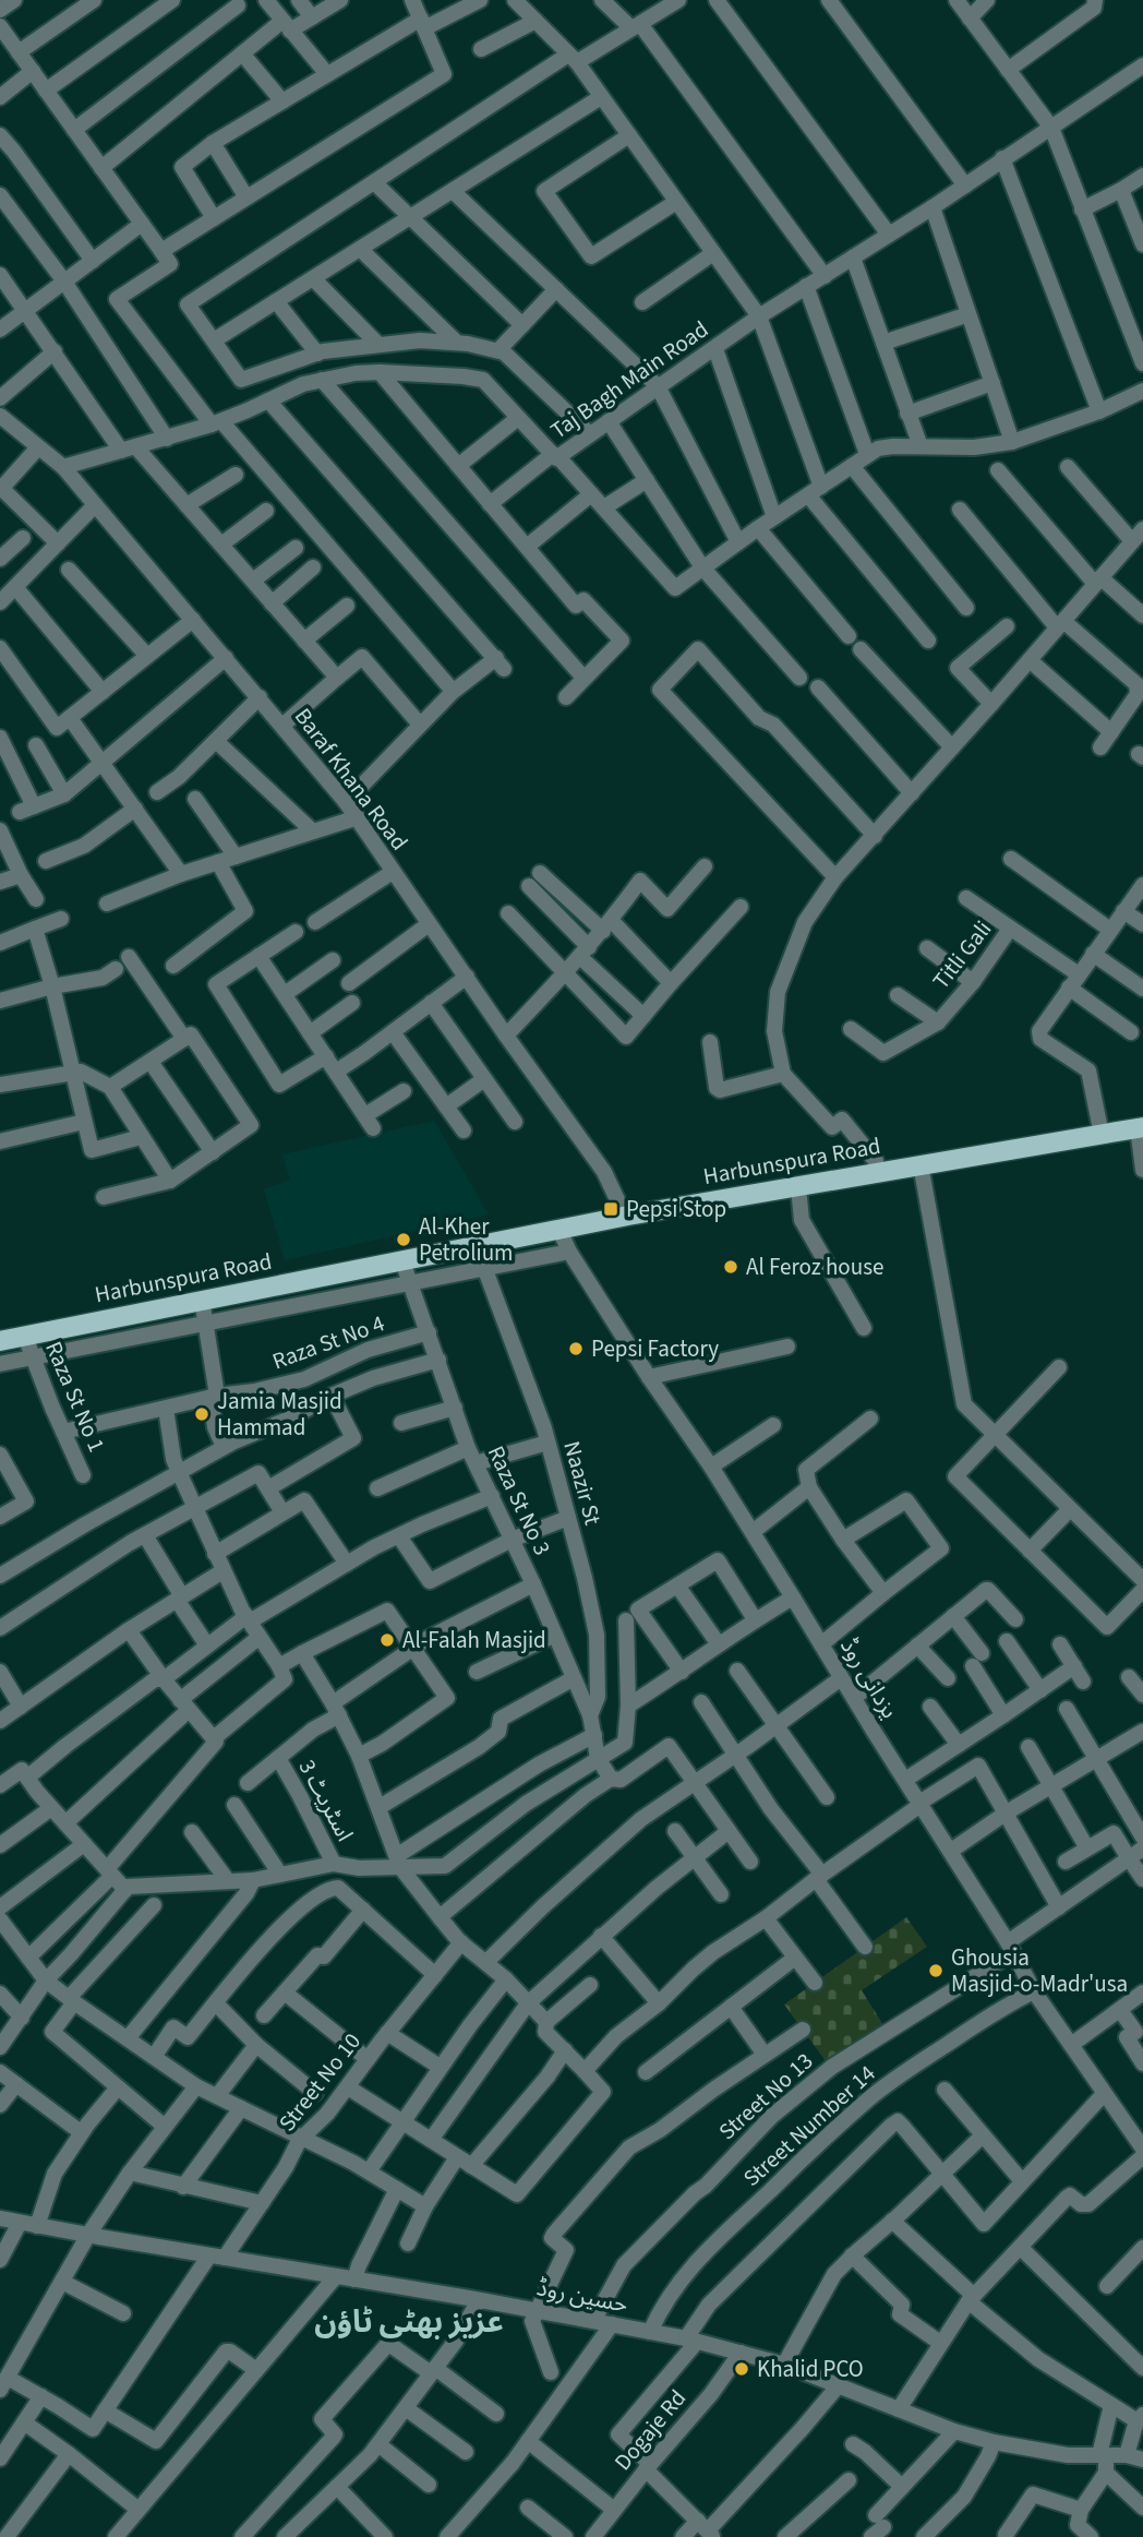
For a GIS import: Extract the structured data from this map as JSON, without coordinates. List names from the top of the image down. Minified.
{"streets":{"main road":["Harbunspura Road"],"street":["Taj Bagh Main Road","Baraf Khana Road","Titli Gali","Raza St No 4","Raza St No 1","Naazir St","Raza St No 3","یزدانی روڈ","اسٹریٹ 3","Street No 10","Street No 13","Street Number 14","حسین روڈ","Dogaje Rd"]},"crossings":[["Taj Bagh Main Road","Baraf Khana Road"],["Baraf Khana Road","Harbunspura Road"],["Harbunspura Road","Raza St No 1"],["Harbunspura Road","Raza St No 3"],["Harbunspura Road","یزدانی روڈ"],["Raza St No 4","Raza St No 1"],["Raza St No 4","Raza St No 3"],["Naazir St","Raza St No 3"],["یزدانی روڈ","Street No 13"],["یزدانی روڈ","Street Number 14"],["Street No 10","حسین روڈ"],["Street No 13","حسین روڈ"],["Street Number 14","حسین روڈ"],["حسین روڈ","Dogaje Rd"]],"districts":["عزیز بھٹی ٹاؤن"],"places":{"transit":["Pepsi Stop"],"other":["Al-Kher Petrolium","Al Feroz house","Pepsi Factory","Jamia Masjid Hammad","Al-Falah Masjid","Ghousia Masjid-o-Madr'usa","Khalid PCO"]}}
